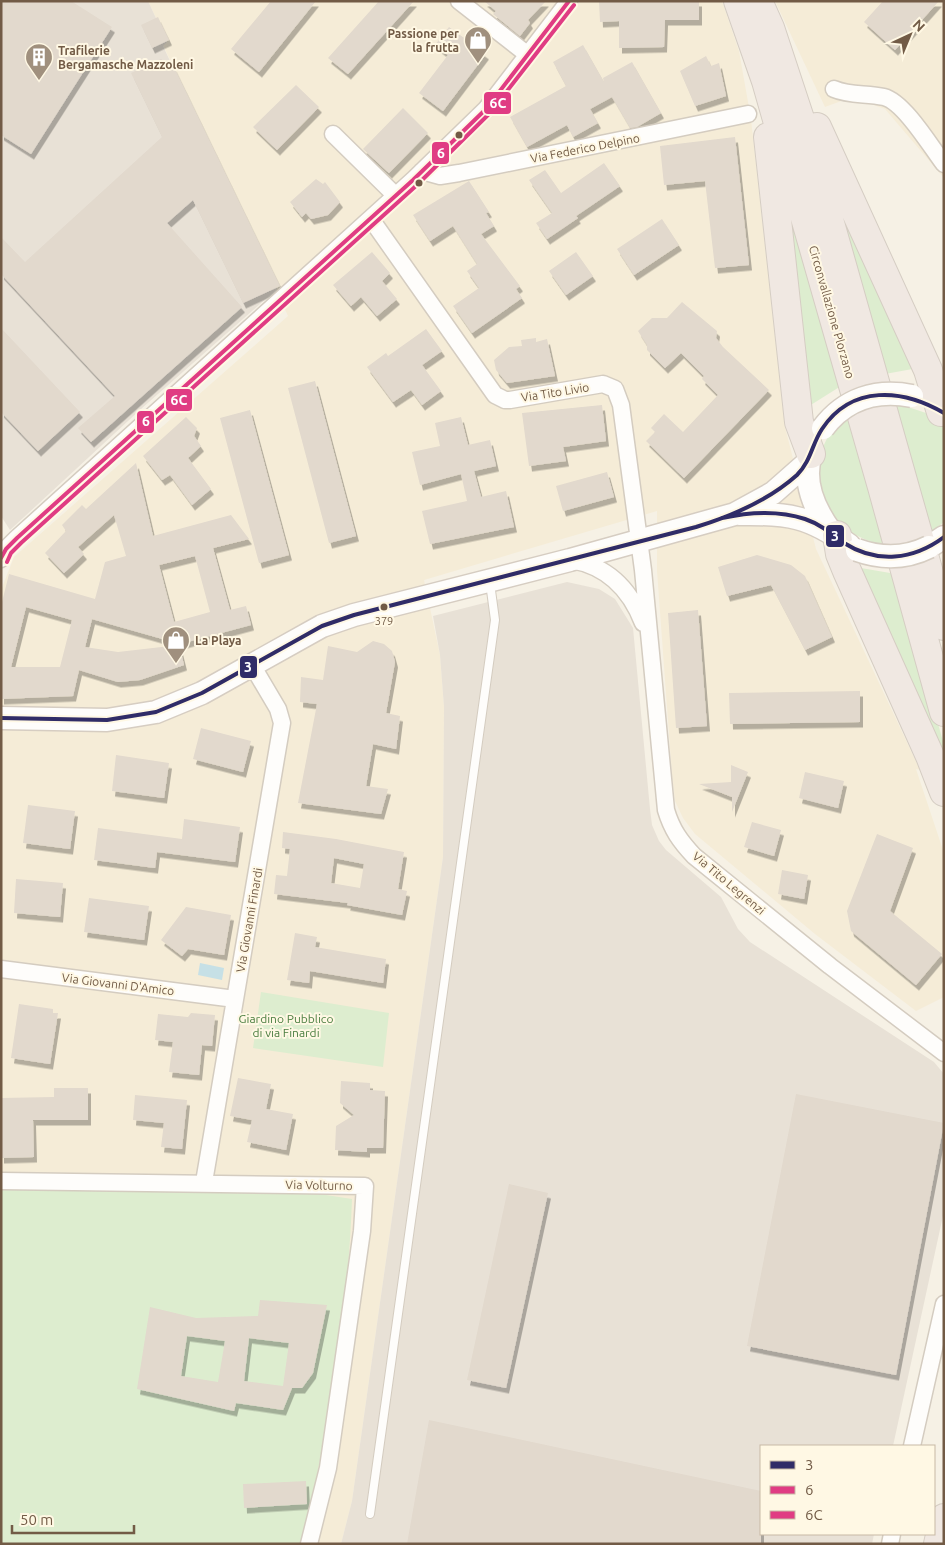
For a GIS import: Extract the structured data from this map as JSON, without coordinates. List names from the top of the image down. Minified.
{"streets":{"highway":["Circonvallazione Plorzano"],"street":["Via Federico Delpino","Via Tito Livio","Via Tito Legrenzi","Via Giovanni Finardi","Via Giovanni D'Amico","Via Volturno"]},"crossings":[["Via Tito Livio","Via Tito Legrenzi"],["Via Giovanni Finardi","Via Giovanni D'Amico"],["Via Giovanni Finardi","Via Volturno"]],"parks":["Giardino Pubblico di via Finardi"],"places":{"shop":["Passione per la frutta","La Playa"],"building":["Trafilerie Bergamasche Mazzoleni"],"other":["379"]},"lines":["transit line 6","transit line 6C","transit line 3"],"legend":["3","6","6C"],"scale_bar":"50 m","north":"top right"}
